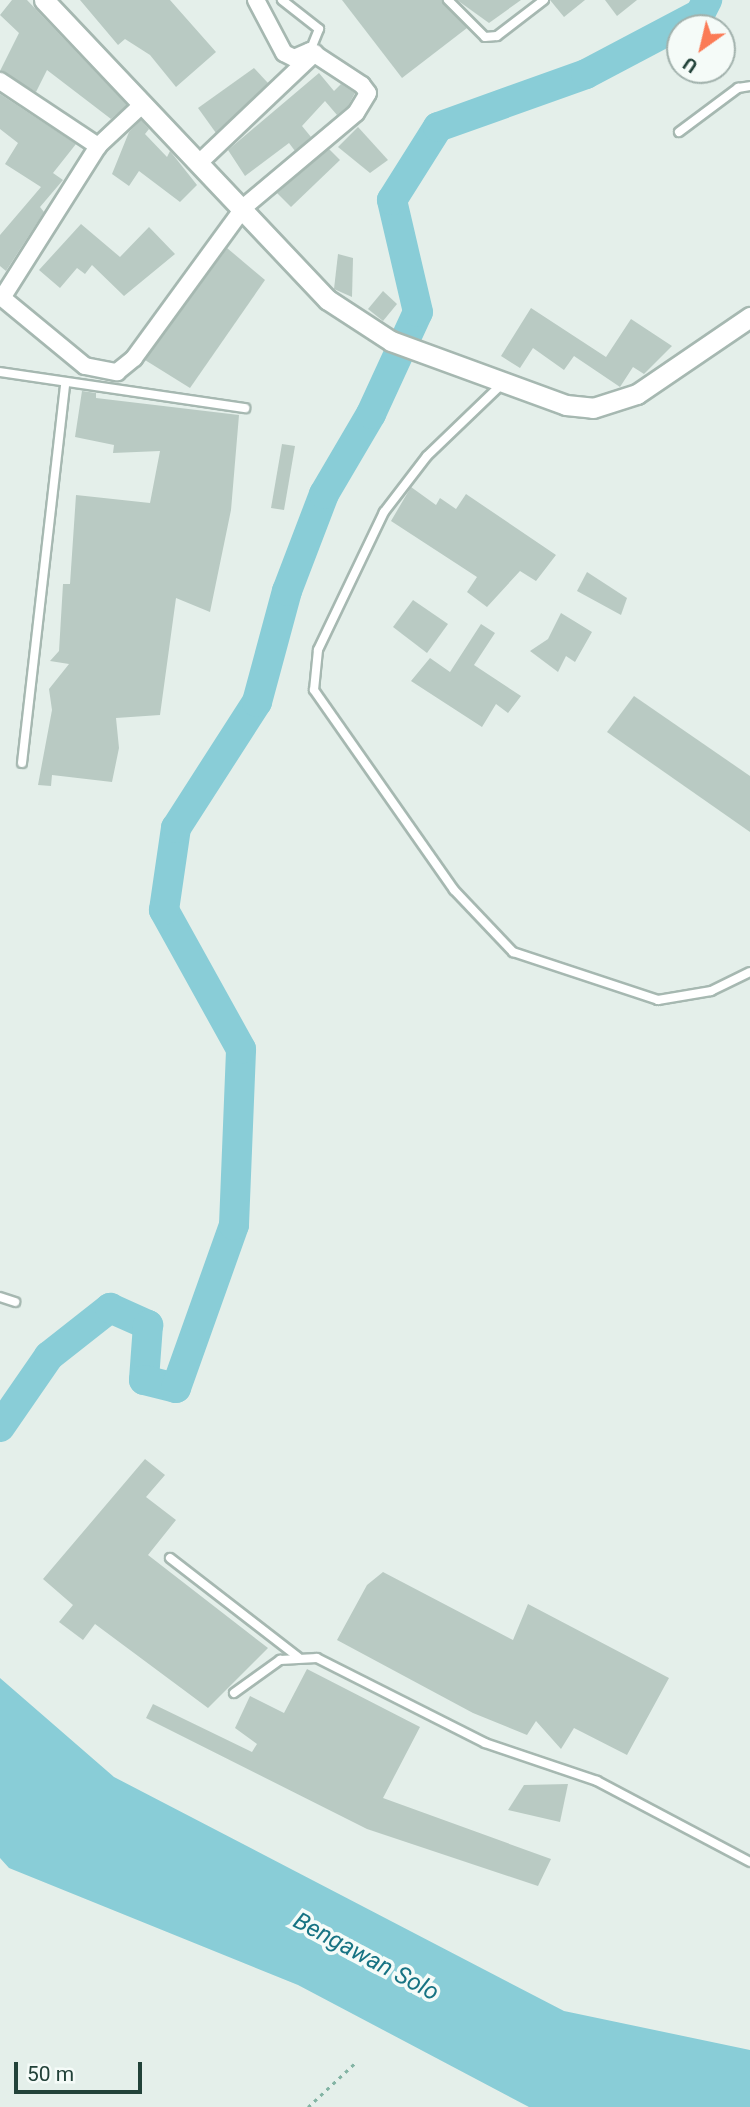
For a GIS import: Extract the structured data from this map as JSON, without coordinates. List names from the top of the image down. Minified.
{"water":["Bengawan Solo"],"scale_bar":"50 m","north":"bottom left"}
